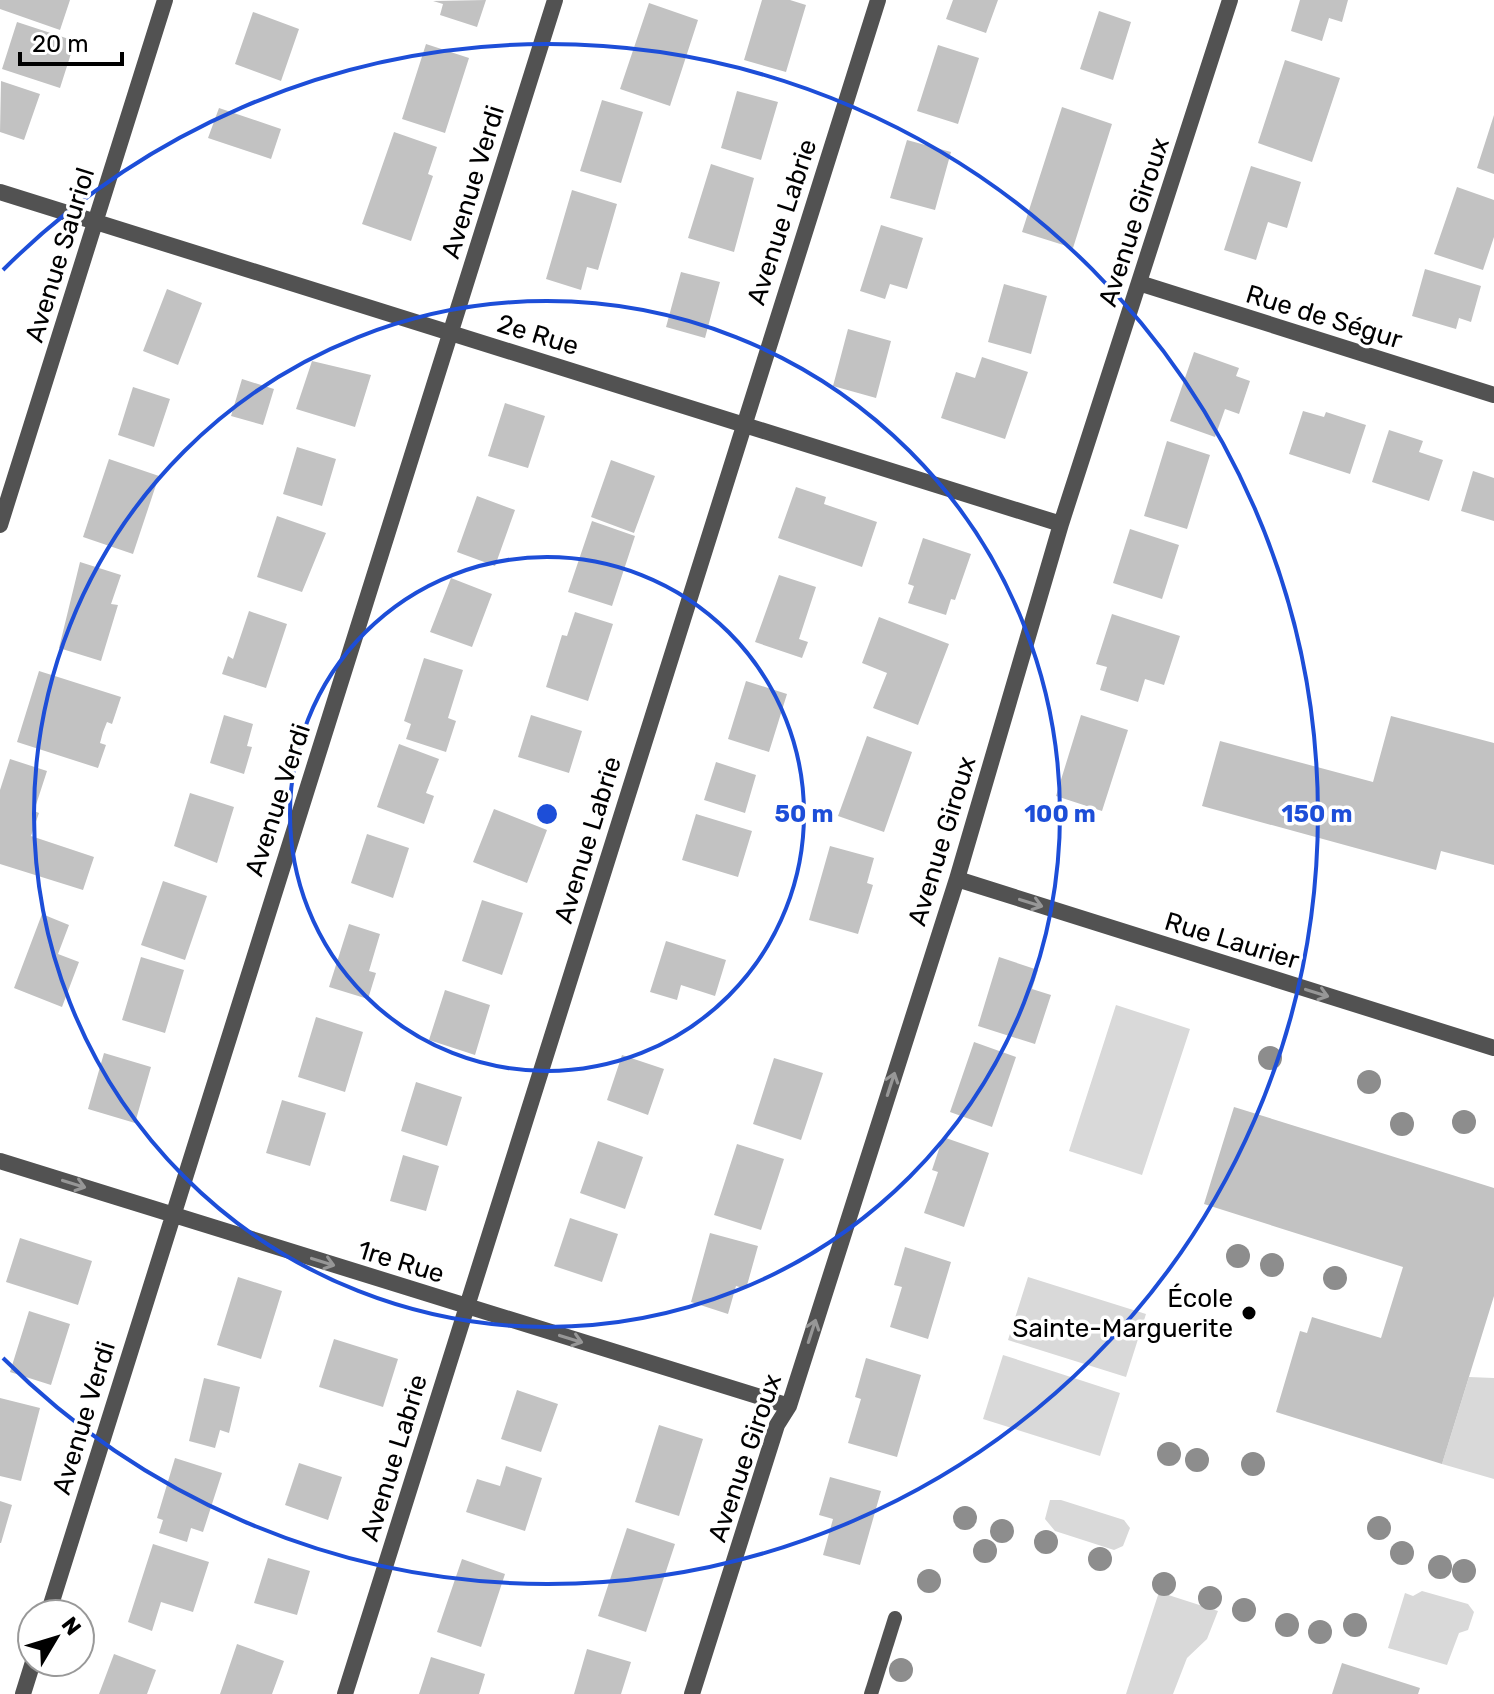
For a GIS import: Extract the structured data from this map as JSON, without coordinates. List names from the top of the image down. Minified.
{"streets":{"street":["Avenue Verdi","Avenue Labrie","Avenue Giroux","Avenue Sauriol","Rue de Ségur","2e Rue","Rue Laurier","1re Rue"]},"crossings":[["Avenue Verdi","2e Rue"],["Avenue Verdi","1re Rue"],["Avenue Labrie","2e Rue"],["Avenue Labrie","1re Rue"],["Avenue Giroux","Rue de Ségur"],["Avenue Giroux","2e Rue"],["Avenue Giroux","Rue Laurier"],["Avenue Giroux","1re Rue"],["Avenue Sauriol","2e Rue"]],"one_way":["Rue Laurier","1re Rue"],"places":["École Sainte-Marguerite"],"scale_bar":"20 m","north":"top right","rings":["50 m","100 m","150 m"]}
